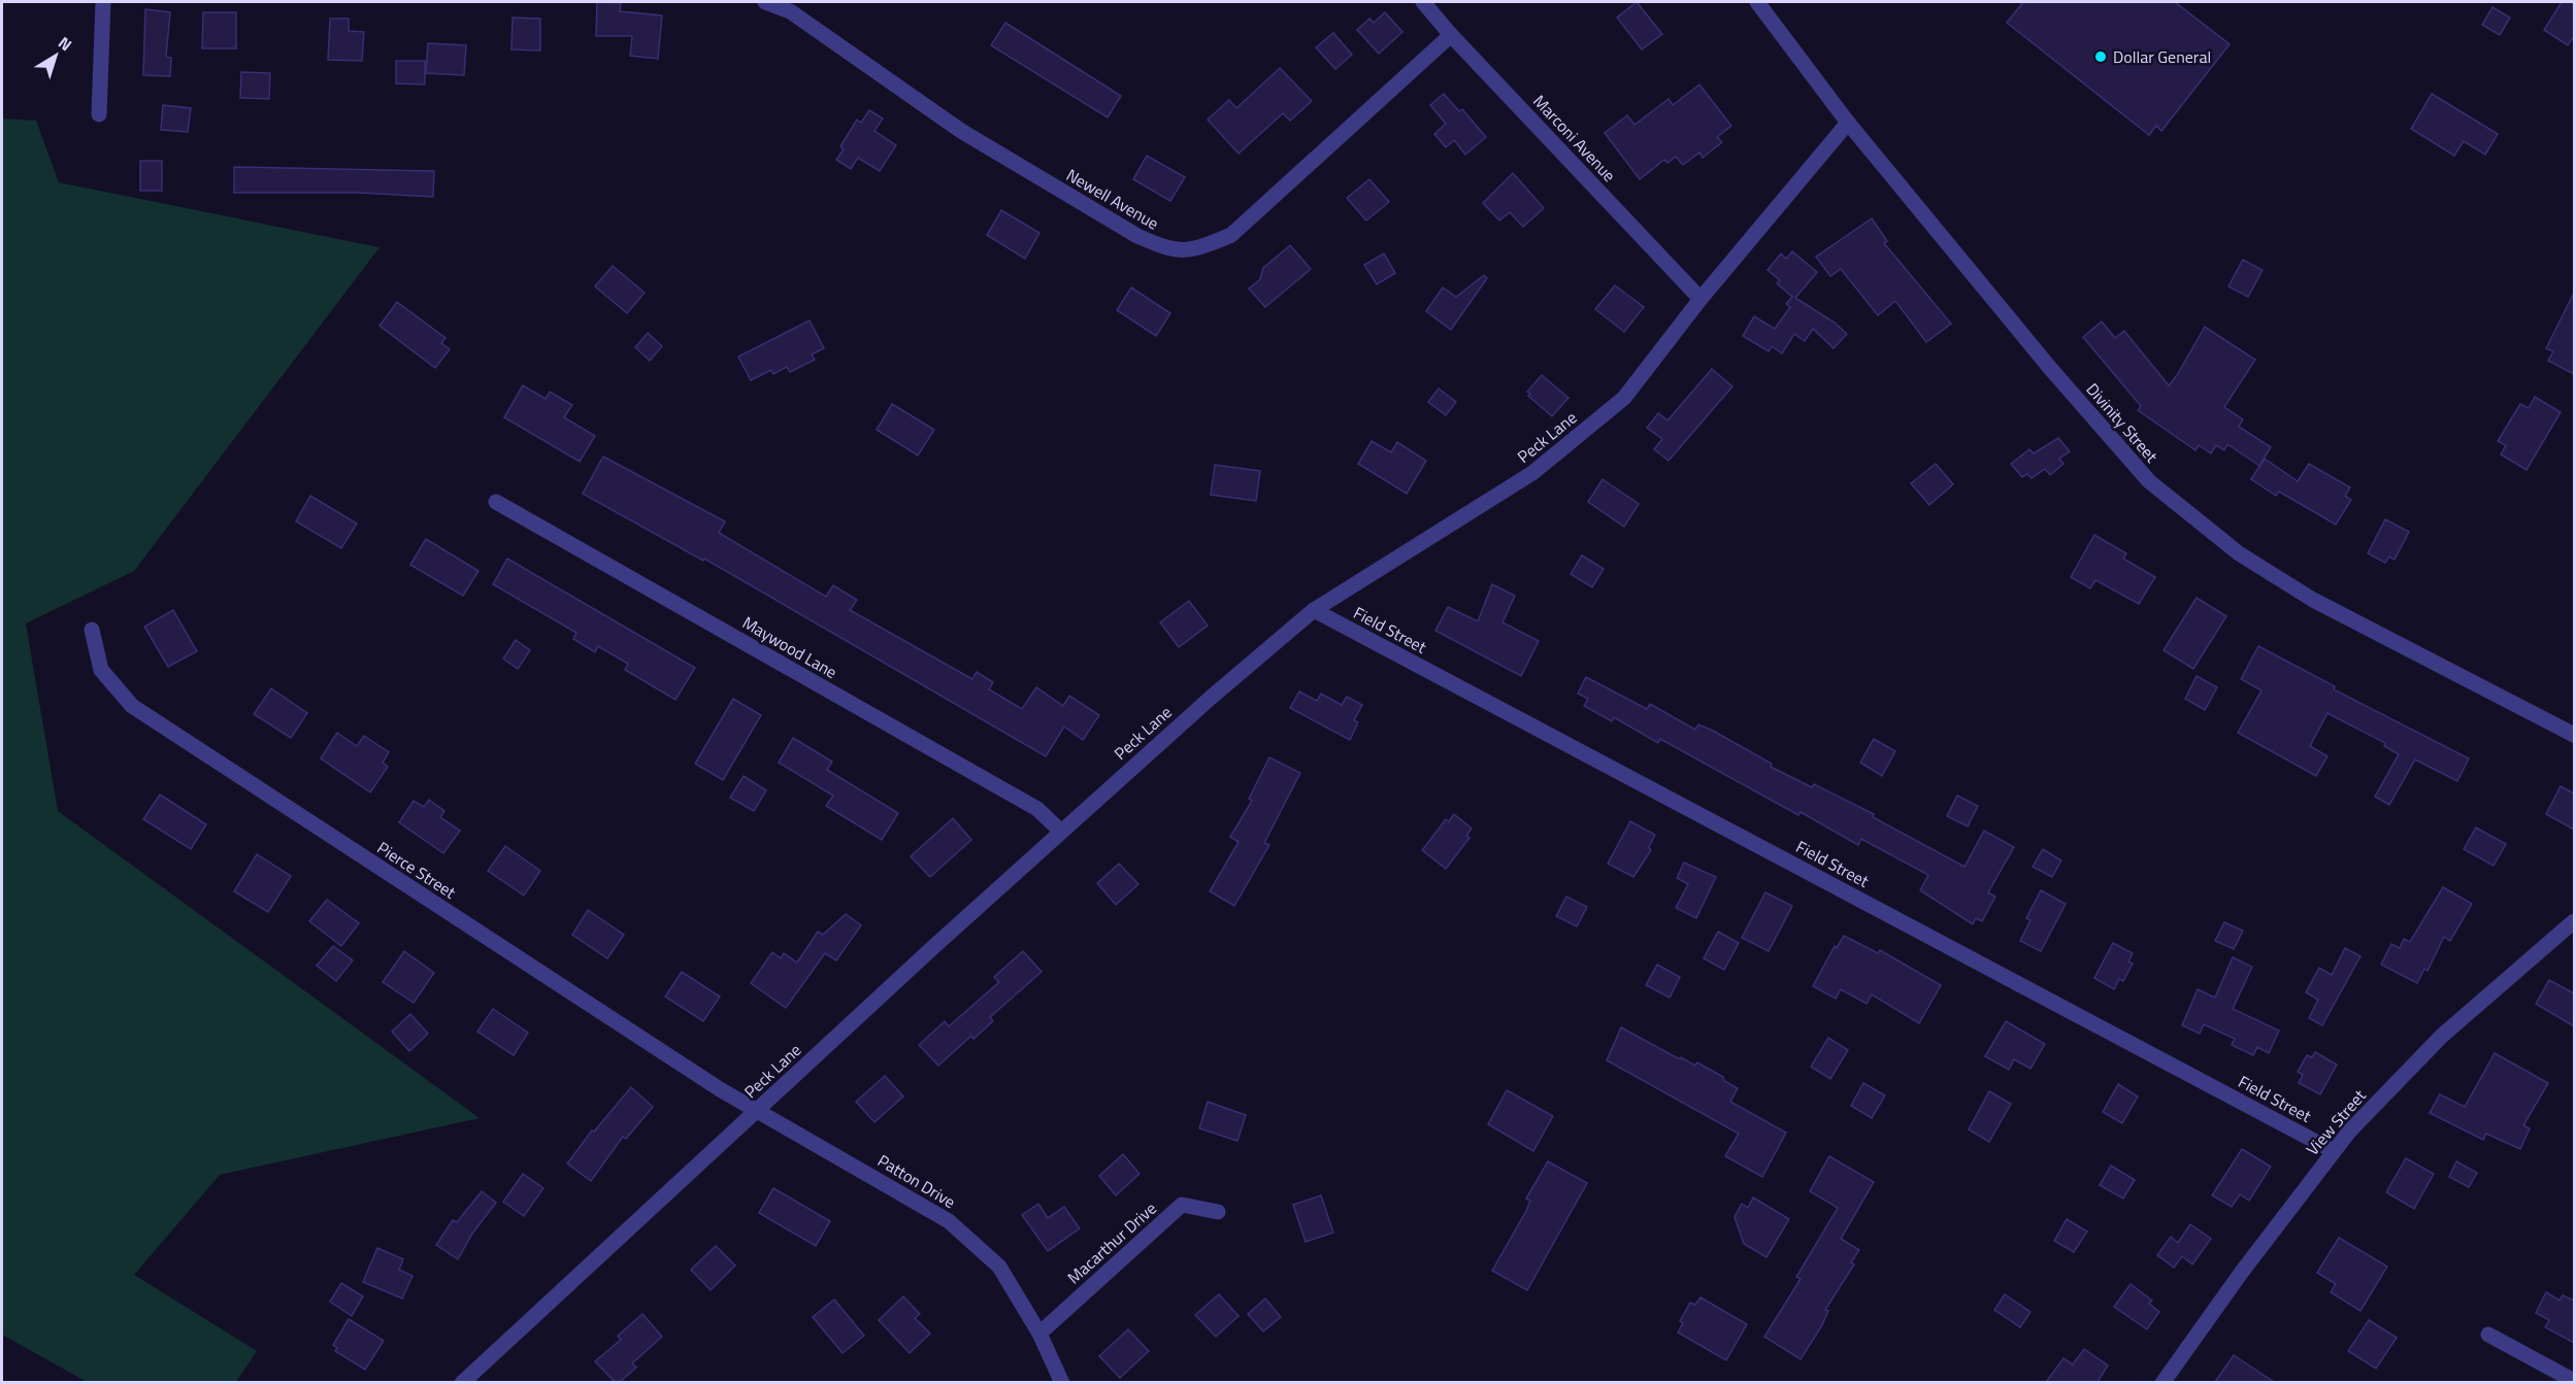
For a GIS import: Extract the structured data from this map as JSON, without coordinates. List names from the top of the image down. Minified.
{"streets":{"street":["Marconi Avenue","Newell Avenue","Divinity Street","Peck Lane","Field Street","Maywood Lane","Pierce Street","View Street","Patton Drive","Macarthur Drive"]},"crossings":[["Marconi Avenue","Newell Avenue"],["Marconi Avenue","Peck Lane"],["Divinity Street","Peck Lane"],["Peck Lane","Field Street"],["Peck Lane","Maywood Lane"],["Peck Lane","Pierce Street"],["Peck Lane","Patton Drive"],["Field Street","View Street"],["Pierce Street","Patton Drive"],["Patton Drive","Macarthur Drive"]],"places":["Dollar General"],"north":"top right"}
